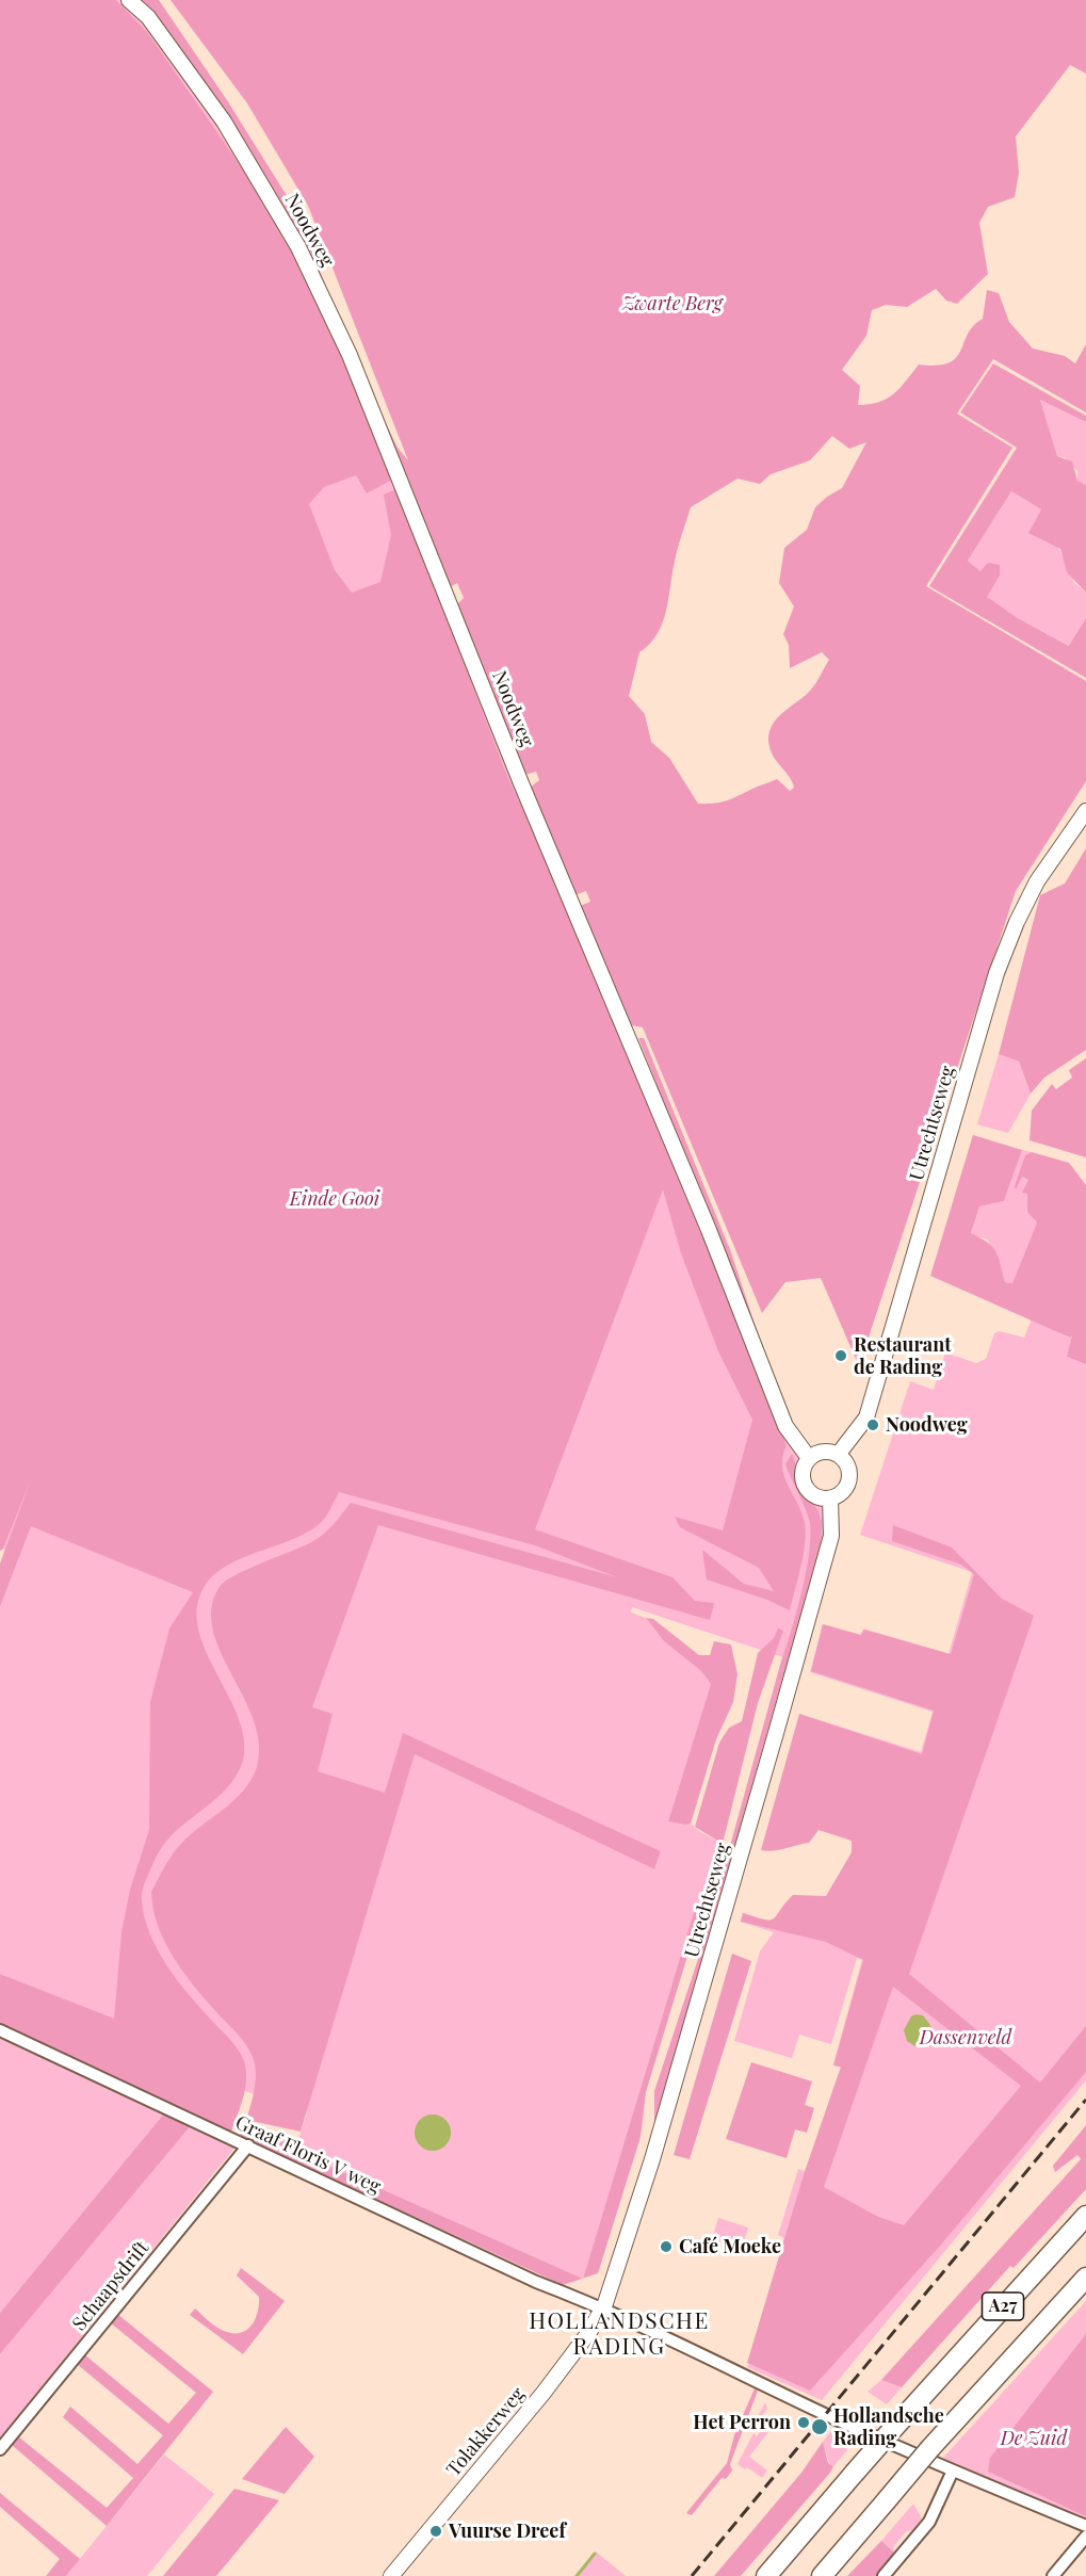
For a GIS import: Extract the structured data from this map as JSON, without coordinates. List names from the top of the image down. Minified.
{"streets":{"highway":["A27"],"main road":["Noodweg","Utrechtseweg","Tolakkerweg"],"street":["Graaf Floris V weg","Schaapsdrift"]},"crossings":[["Noodweg","Utrechtseweg"],["Utrechtseweg","Graaf Floris V weg"],["Utrechtseweg","Tolakkerweg"],["Graaf Floris V weg","Schaapsdrift"],["Graaf Floris V weg","Tolakkerweg"]],"districts":["HOLLANDSCHE RADING"],"parks":["Zwarte Berg","Einde Gooi","Dassenveld","De Zuid"],"places":["Restaurant de Rading","Noodweg","Café Moeke","Het Perron","Hollandsche Rading","Vuurse Dreef"]}
